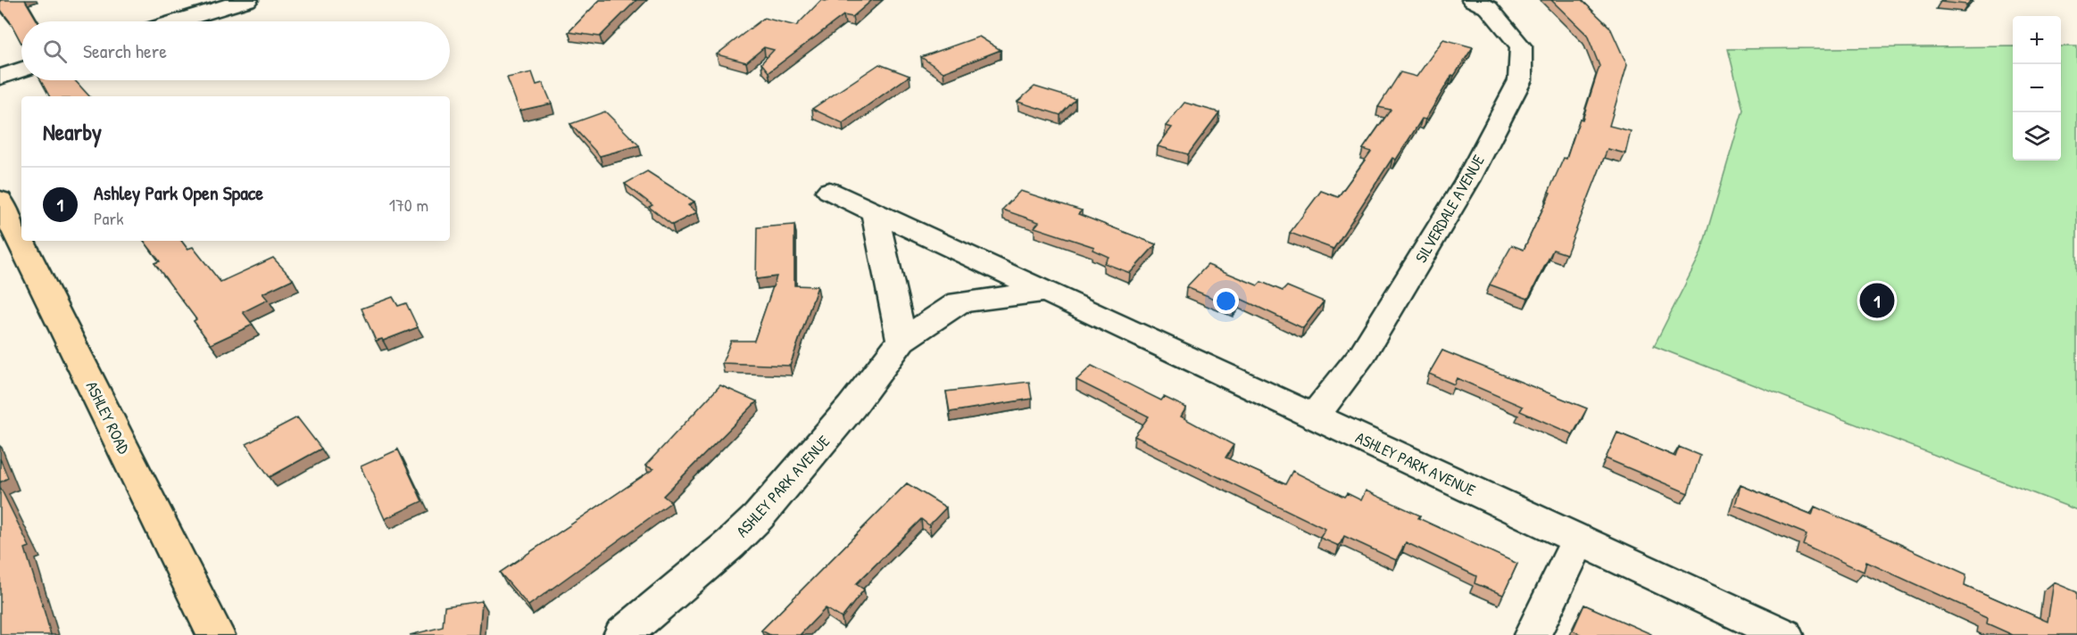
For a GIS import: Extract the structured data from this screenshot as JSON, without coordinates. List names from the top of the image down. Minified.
{"streets":{"main road":["ASHLEY ROAD"],"street":["SILVERDALE AVENUE","ASHLEY PARK AVENUE"]},"crossings":[["SILVERDALE AVENUE","ASHLEY PARK AVENUE"]],"page":{"map_buttons":["+","−"],"search":"Search here","heading":"Nearby","list":[{"mark":"1","name":"Ashley Park Open Space","note":"Park","value":"170 m"}],"pins":"1"}}
